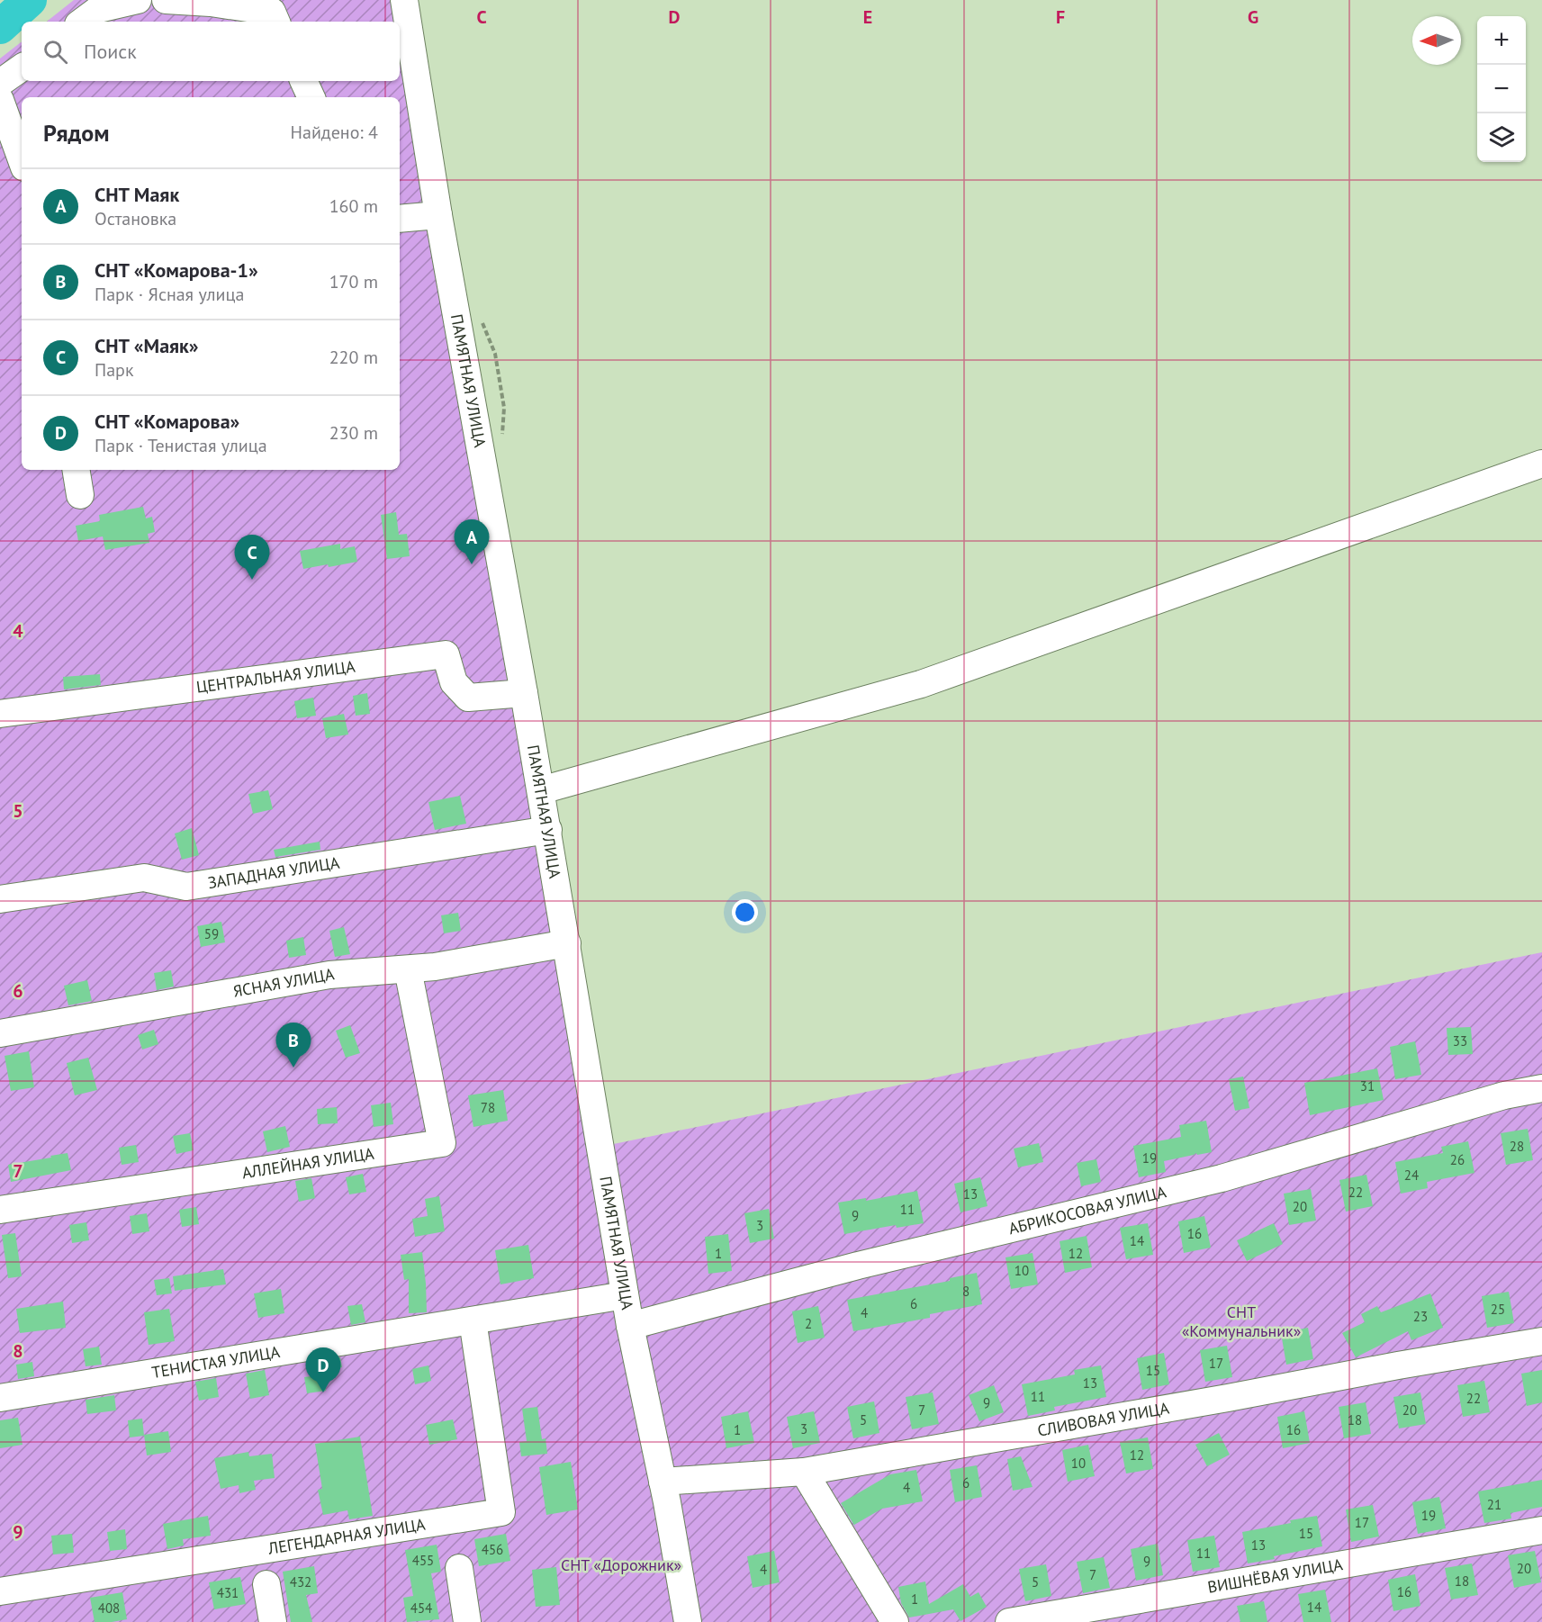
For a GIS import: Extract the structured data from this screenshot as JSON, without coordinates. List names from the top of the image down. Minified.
{"streets":{"street":["ПАМЯТНАЯ УЛИЦА","ЦЕНТРАЛЬНАЯ УЛИЦА","ЗАПАДНАЯ УЛИЦА","ЯСНАЯ УЛИЦА","АЛЛЕЙНАЯ УЛИЦА","АБРИКОСОВАЯ УЛИЦА","ТЕНИСТАЯ УЛИЦА","СЛИВОВАЯ УЛИЦА","ЛЕГЕНДАРНАЯ УЛИЦА","ВИШНЁВАЯ УЛИЦА"]},"crossings":[["ПАМЯТНАЯ УЛИЦА","ЦЕНТРАЛЬНАЯ УЛИЦА"],["ПАМЯТНАЯ УЛИЦА","ЗАПАДНАЯ УЛИЦА"],["ПАМЯТНАЯ УЛИЦА","ЯСНАЯ УЛИЦА"],["ПАМЯТНАЯ УЛИЦА","АБРИКОСОВАЯ УЛИЦА"],["ПАМЯТНАЯ УЛИЦА","ТЕНИСТАЯ УЛИЦА"],["ПАМЯТНАЯ УЛИЦА","СЛИВОВАЯ УЛИЦА"],["ЯСНАЯ УЛИЦА","АЛЛЕЙНАЯ УЛИЦА"],["ТЕНИСТАЯ УЛИЦА","ЛЕГЕНДАРНАЯ УЛИЦА"]],"parks":["СНТ «Коммунальник»","СНТ «Дорожник»"],"house_numbers":["59","33","31","78","28","19","26","24","22","13","20","11","9","3","16","14","1","12","10","8","6","25","4","23","2","17","15","13","11","22","9","7","20","5","18","3","1","16","12","10","6","4","21","19","17","15","13","456","11","455","9","20","4","7","18","432","5","16","431","1","14","408","454"],"north":"left","page":{"map_buttons":["+","−"],"search":"Поиск","heading":["Рядом","Найдено: 4"],"list":[{"mark":"A","name":"СНТ Маяк","note":"Остановка","value":"160 m"},{"mark":"B","name":"СНТ «Комарова-1»","note":"Парк · Ясная улица","value":"170 m"},{"mark":"C","name":"СНТ «Маяк»","note":"Парк","value":"220 m"},{"mark":"D","name":"СНТ «Комарова»","note":"Парк · Тенистая улица","value":"230 m"}],"pins":["A","C","B","D"]},"grid":{"columns":["C","D","E","F","G"],"rows":["4","5","6","7","8","9"]}}
